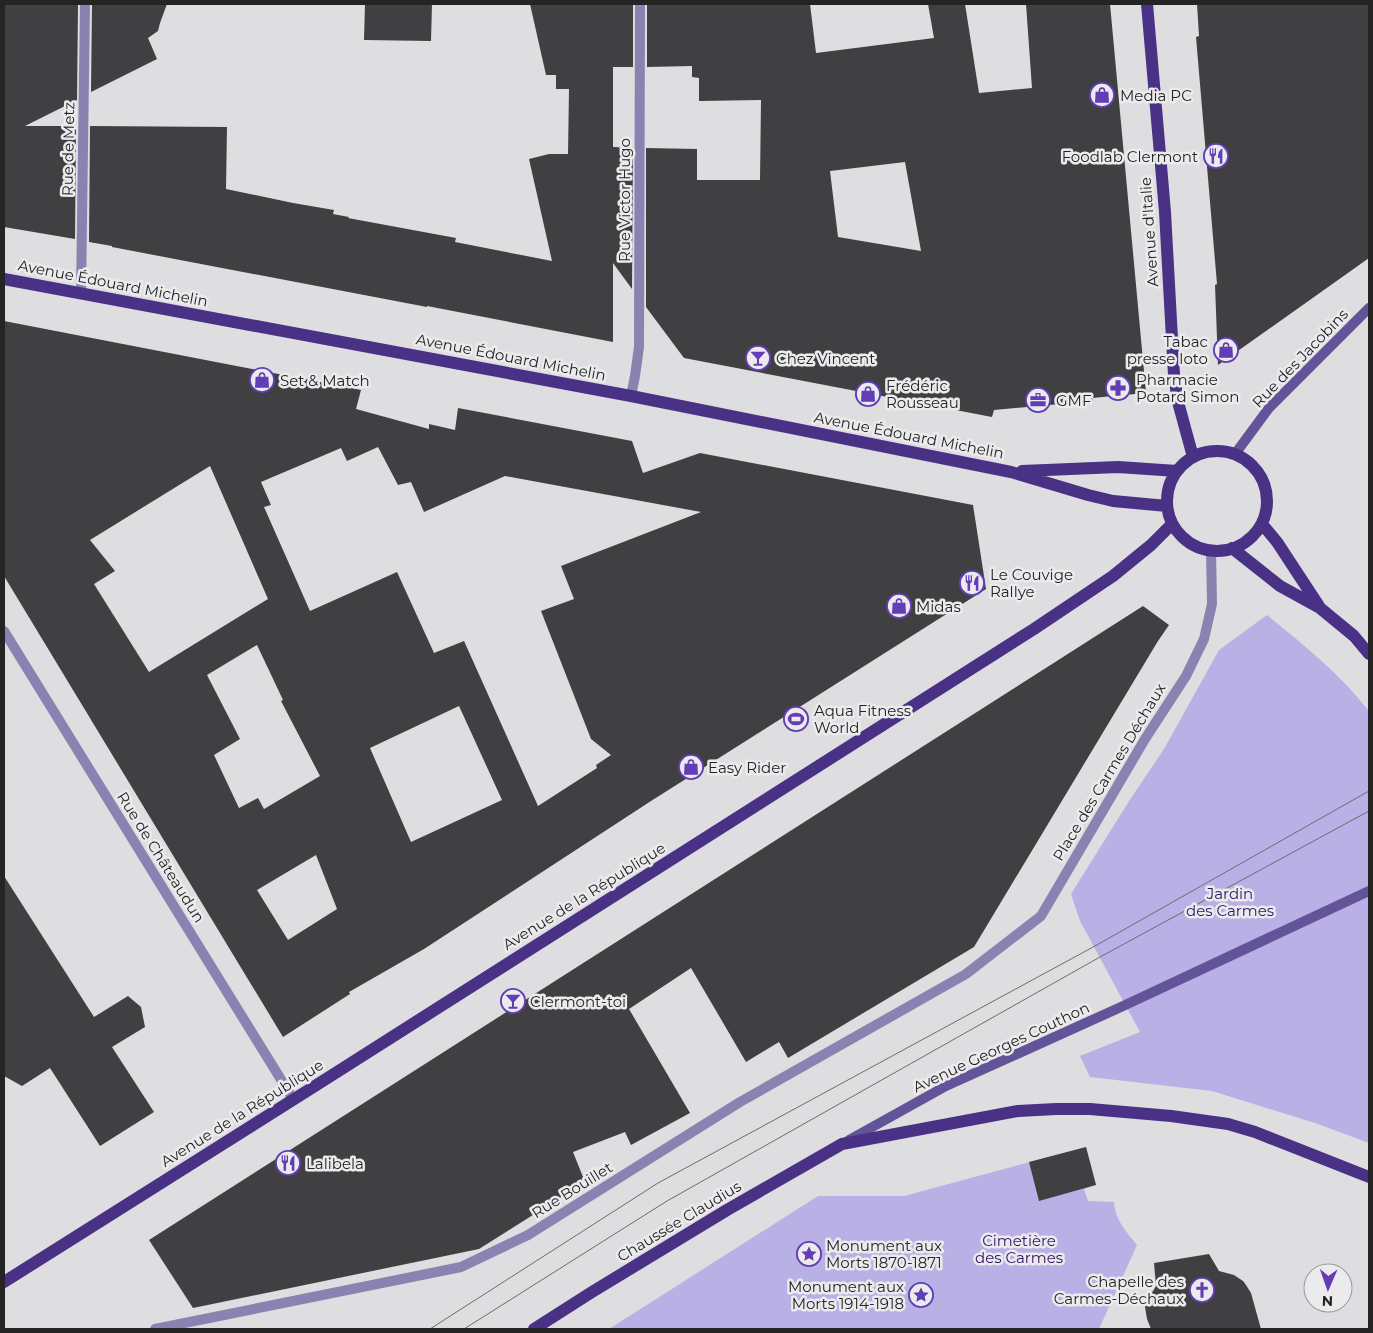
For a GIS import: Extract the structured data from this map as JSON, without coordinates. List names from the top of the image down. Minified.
{"streets":{"main road":["Avenue d'Italie","Avenue Édouard Michelin","Rue des Jacobins","Avenue de la République","Avenue Georges Couthon","Chaussée Claudius"],"street":["Rue de Metz","Rue Victor Hugo","Place des Carmes Déchaux","Rue de Châteaudun","Rue Bouillet"]},"crossings":[["Rue de Metz","Avenue Édouard Michelin"],["Rue Victor Hugo","Avenue Édouard Michelin"],["Avenue d'Italie","Avenue Édouard Michelin"],["Avenue d'Italie","Rue des Jacobins"],["Avenue d'Italie","Place des Carmes Déchaux"],["Avenue d'Italie","Avenue de la République"],["Avenue Édouard Michelin","Rue des Jacobins"],["Avenue Édouard Michelin","Place des Carmes Déchaux"],["Avenue Édouard Michelin","Avenue de la République"],["Rue des Jacobins","Place des Carmes Déchaux"],["Rue des Jacobins","Avenue de la République"],["Place des Carmes Déchaux","Avenue de la République"],["Place des Carmes Déchaux","Rue Bouillet"],["Rue de Châteaudun","Avenue de la République"],["Avenue Georges Couthon","Chaussée Claudius"]],"parks":["Jardin des Carmes","Cimetière des Carmes"],"places":{"shop":["Media PC","Tabac presse loto","Set & Match","Frédéric Rousseau","Midas","Easy Rider"],"restaurant":["Foodlab Clermont","Le Couvige Rallye","Lalibela"],"bar":["Chez Vincent","Clermont-toi"],"pharmacy":["Pharmacie Potard Simon"],"office":["GMF"],"sports":["Aqua Fitness World"],"place":["Monument aux Morts 1870-1871","Monument aux Morts 1914-1918"],"church":["Chapelle des Carmes-Déchaux"]},"north":"bottom"}
